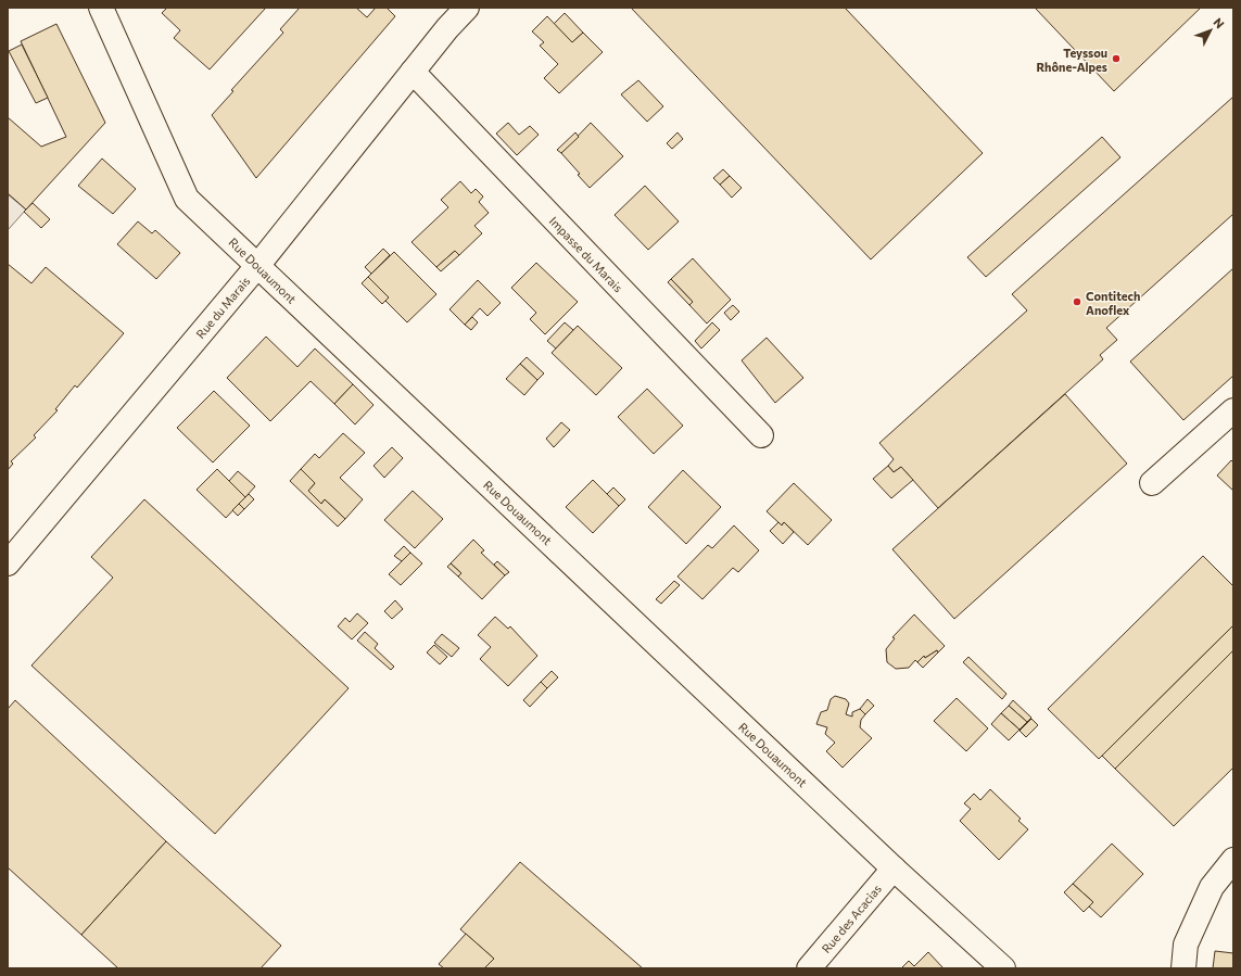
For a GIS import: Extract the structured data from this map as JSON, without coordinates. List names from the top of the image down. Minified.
{"streets":{"street":["Impasse du Marais","Rue Douaumont","Rue du Marais","Rue des Acacias"]},"crossings":[["Impasse du Marais","Rue du Marais"],["Rue Douaumont","Rue du Marais"],["Rue Douaumont","Rue des Acacias"]],"places":["Teyssou Rhône-Alpes","Contitech Anoflex"],"north":"top right"}
